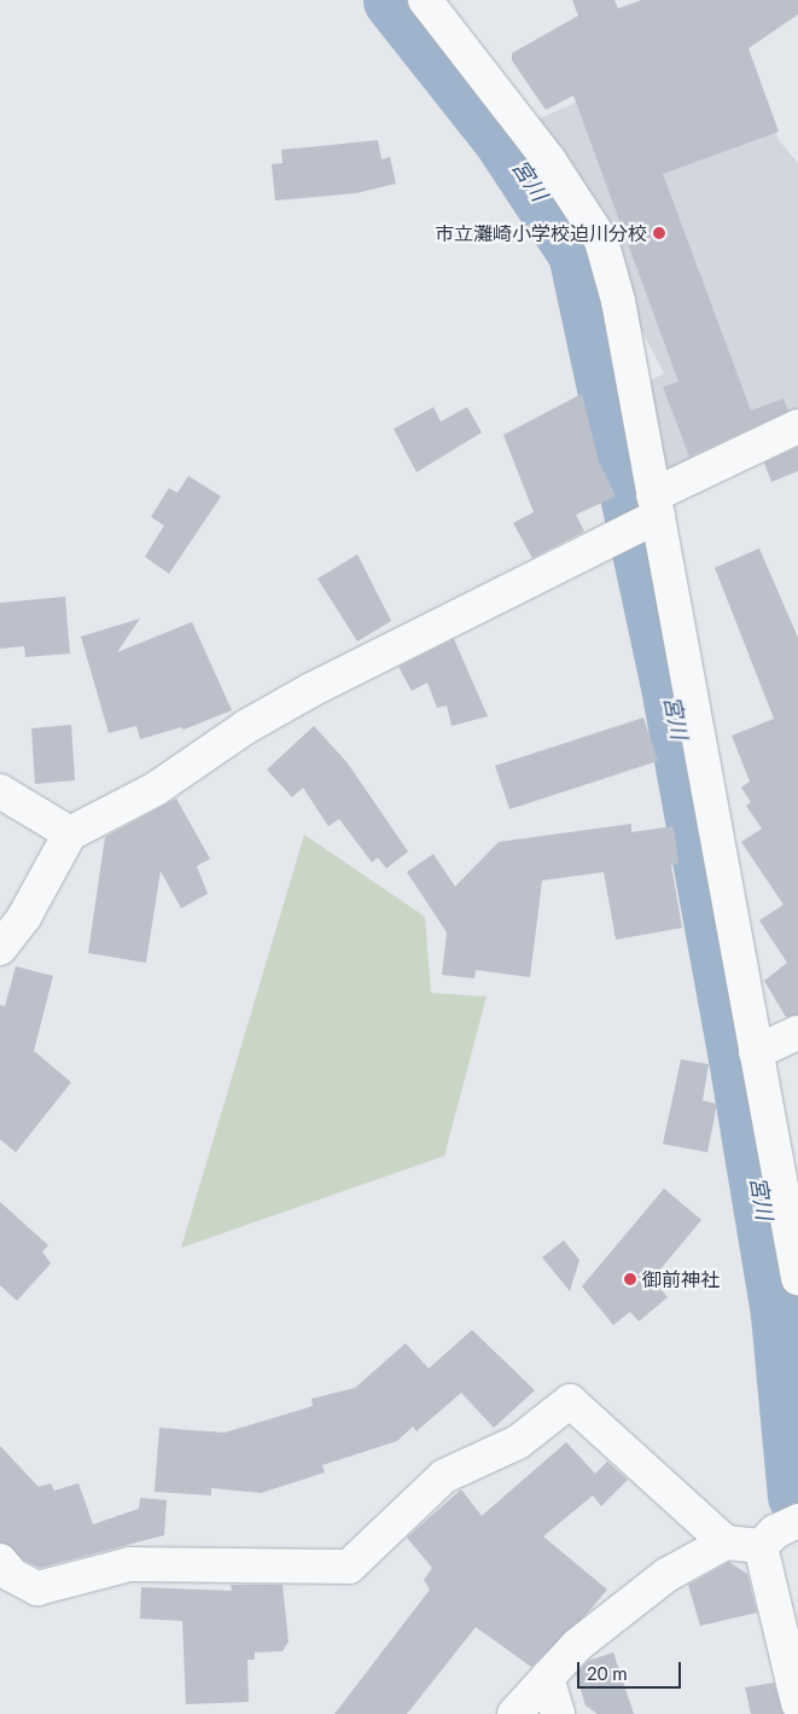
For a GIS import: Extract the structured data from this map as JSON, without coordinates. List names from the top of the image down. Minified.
{"water":["宮川"],"places":["市立灘崎小学校迫川分校","御前神社"],"scale_bar":"20 m"}
